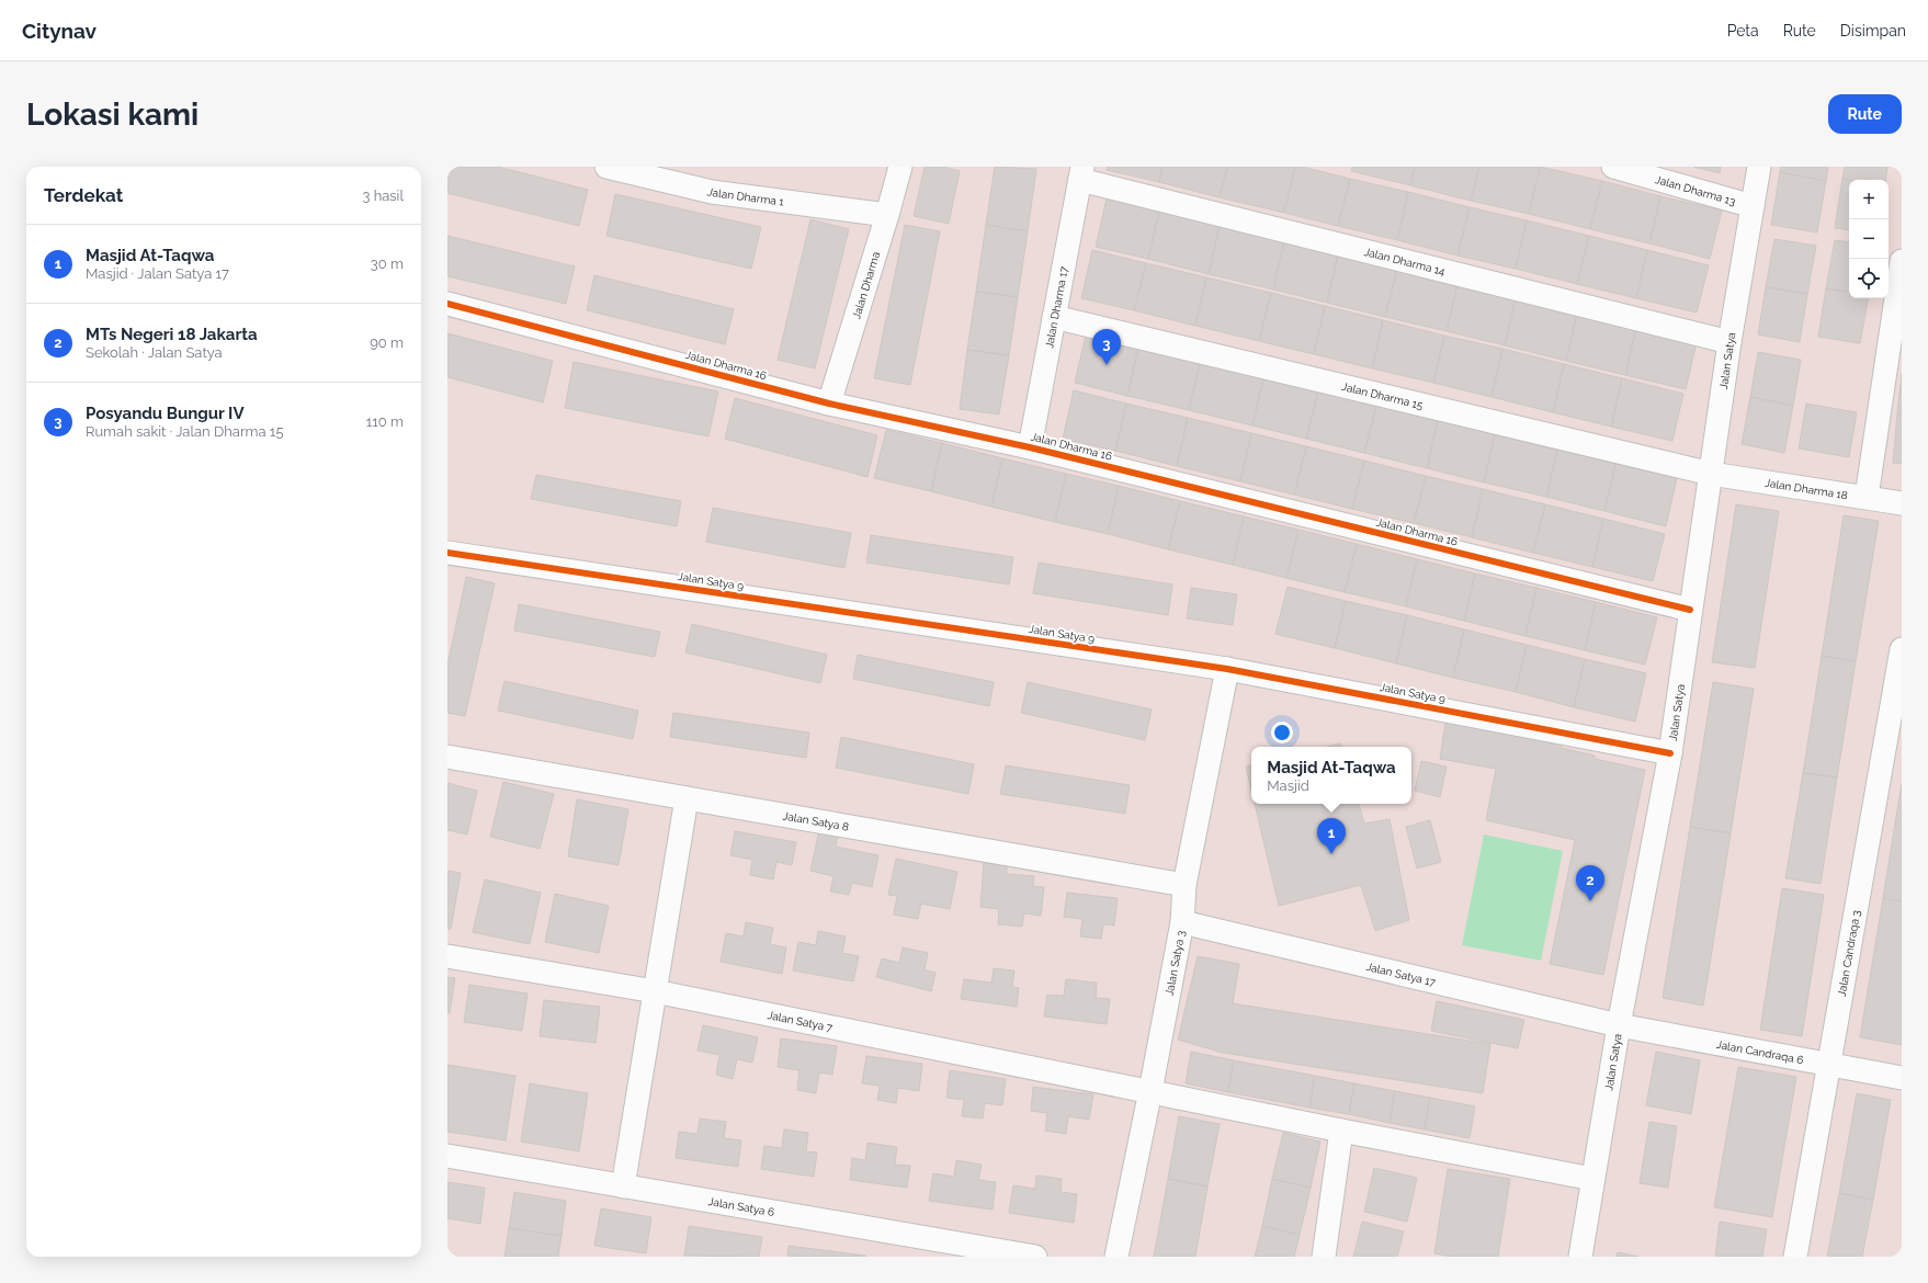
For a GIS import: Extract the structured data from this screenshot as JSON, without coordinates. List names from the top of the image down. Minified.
{"streets":{"street":["Jalan Dharma 13","Jalan Dharma 1","Jalan Dharma 14","Jalan Dharma","Jalan Dharma 17","Jalan Satya","Jalan Dharma 16","Jalan Dharma 15","Jalan Dharma 18","Jalan Satya 9","Jalan Satya 8","Jalan Candraqa 3","Jalan Satya 3","Jalan Satya 17","Jalan Satya 7","Jalan Candraqa 6","Jalan Satya 6"]},"crossings":[["Jalan Dharma 13","Jalan Satya"],["Jalan Dharma 1","Jalan Dharma"],["Jalan Dharma 14","Jalan Dharma 17"],["Jalan Dharma 14","Jalan Satya"],["Jalan Dharma","Jalan Dharma 16"],["Jalan Dharma 17","Jalan Dharma 16"],["Jalan Dharma 17","Jalan Dharma 15"],["Jalan Satya","Jalan Dharma 16"],["Jalan Satya","Jalan Dharma 15"],["Jalan Satya","Jalan Dharma 18"],["Jalan Satya","Jalan Satya 9"],["Jalan Satya","Jalan Satya 17"],["Jalan Satya","Jalan Satya 7"],["Jalan Satya","Jalan Candraqa 6"],["Jalan Dharma 15","Jalan Dharma 18"],["Jalan Satya 9","Jalan Satya 3"],["Jalan Satya 8","Jalan Satya 3"],["Jalan Candraqa 3","Jalan Candraqa 6"],["Jalan Satya 3","Jalan Satya 17"],["Jalan Satya 3","Jalan Satya 7"],["Jalan Satya 17","Jalan Candraqa 6"]],"page":{"header":"Citynav","nav":["Peta","Rute","Disimpan"],"buttons":"Rute","title":"Lokasi kami","heading":["Terdekat","3 hasil"],"map_buttons":["+","−"],"list":[{"mark":"1","name":"Masjid At-Taqwa","note":"Masjid · Jalan Satya 17","value":"30 m"},{"mark":"2","name":"MTs Negeri 18 Jakarta","note":"Sekolah · Jalan Satya","value":"90 m"},{"mark":"3","name":"Posyandu Bungur IV","note":"Rumah sakit · Jalan Dharma 15","value":"110 m"}],"pins":["3","1","2"],"popup":["Masjid At-Taqwa","Masjid"]}}
